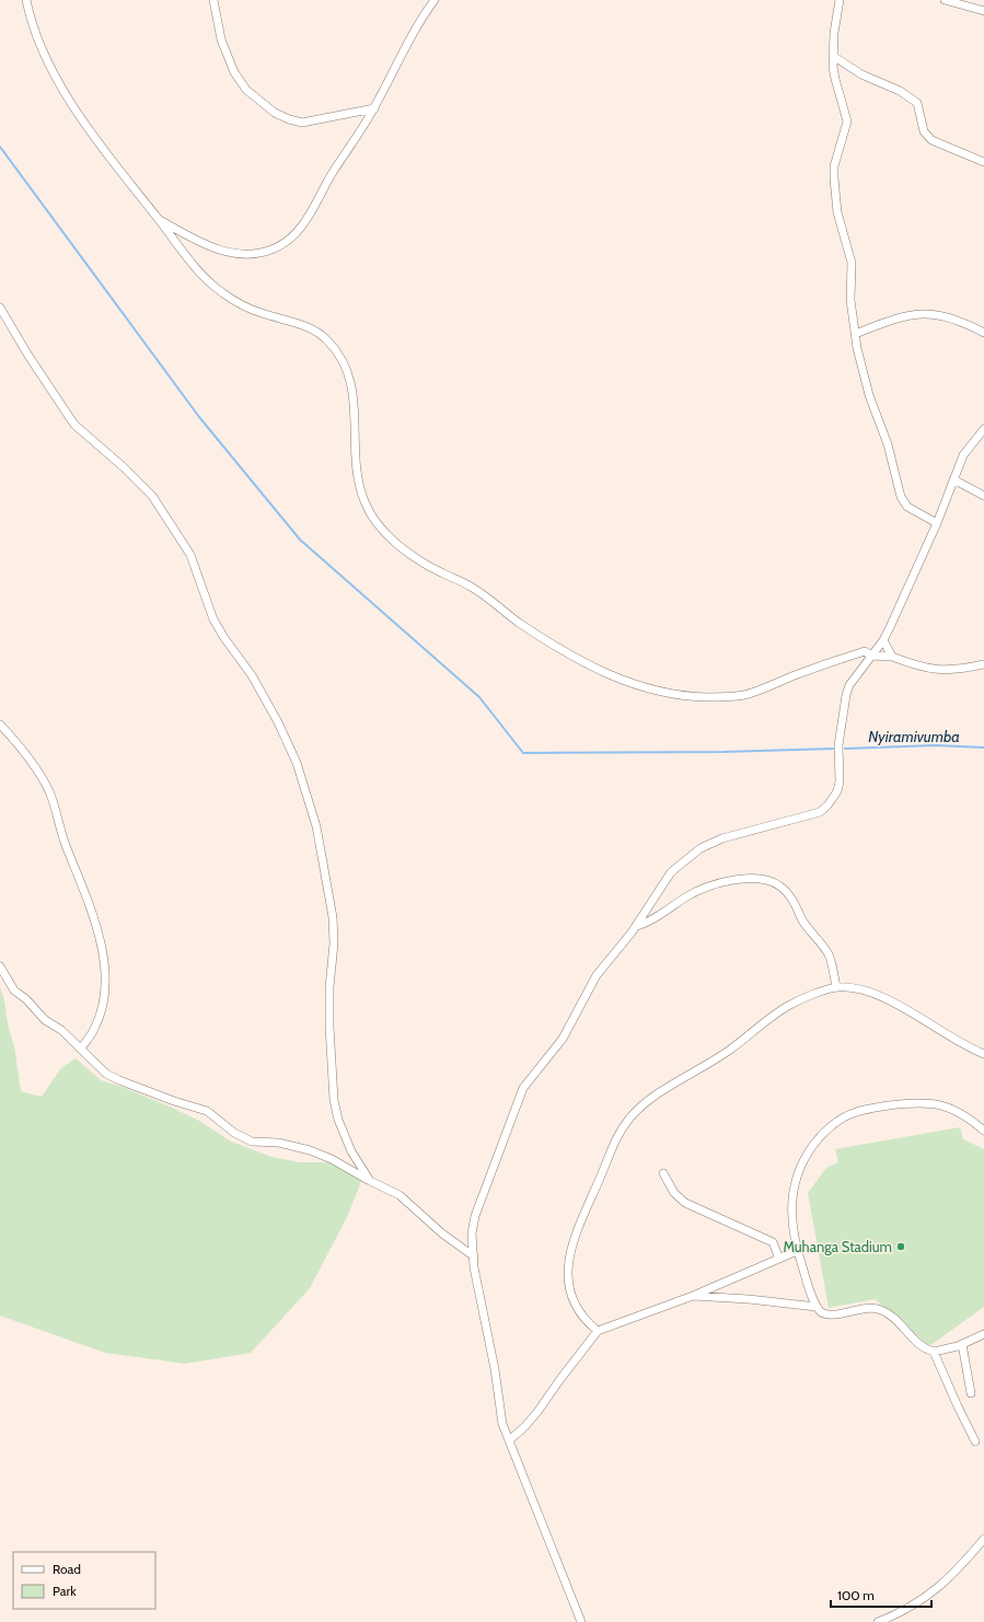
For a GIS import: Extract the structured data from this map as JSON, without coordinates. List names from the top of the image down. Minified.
{"water":["Nyiramivumba"],"places":["Muhanga Stadium"],"legend":["Road","Park"],"scale_bar":"100 m"}
